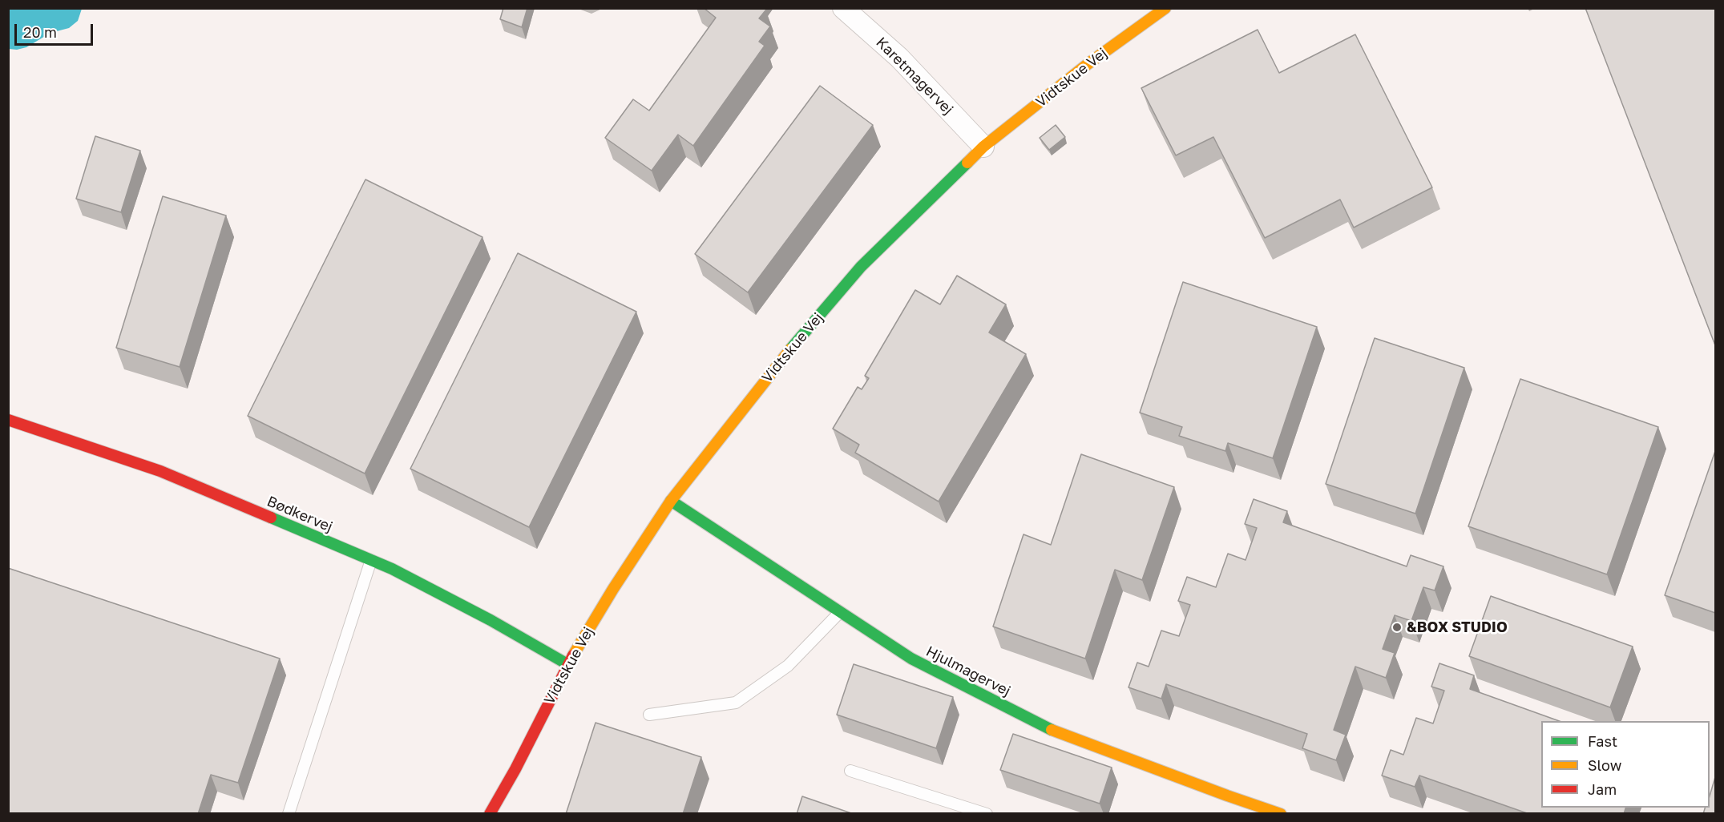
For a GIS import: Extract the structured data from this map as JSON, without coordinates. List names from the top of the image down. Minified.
{"streets":{"street":["Karetmagervej","Vidtskue Vej","Bødkervej","Hjulmagervej"]},"crossings":[["Karetmagervej","Vidtskue Vej"],["Vidtskue Vej","Bødkervej"],["Vidtskue Vej","Hjulmagervej"]],"places":["&BOX STUDIO"],"legend":["Fast","Slow","Jam"],"scale_bar":"20 m"}
